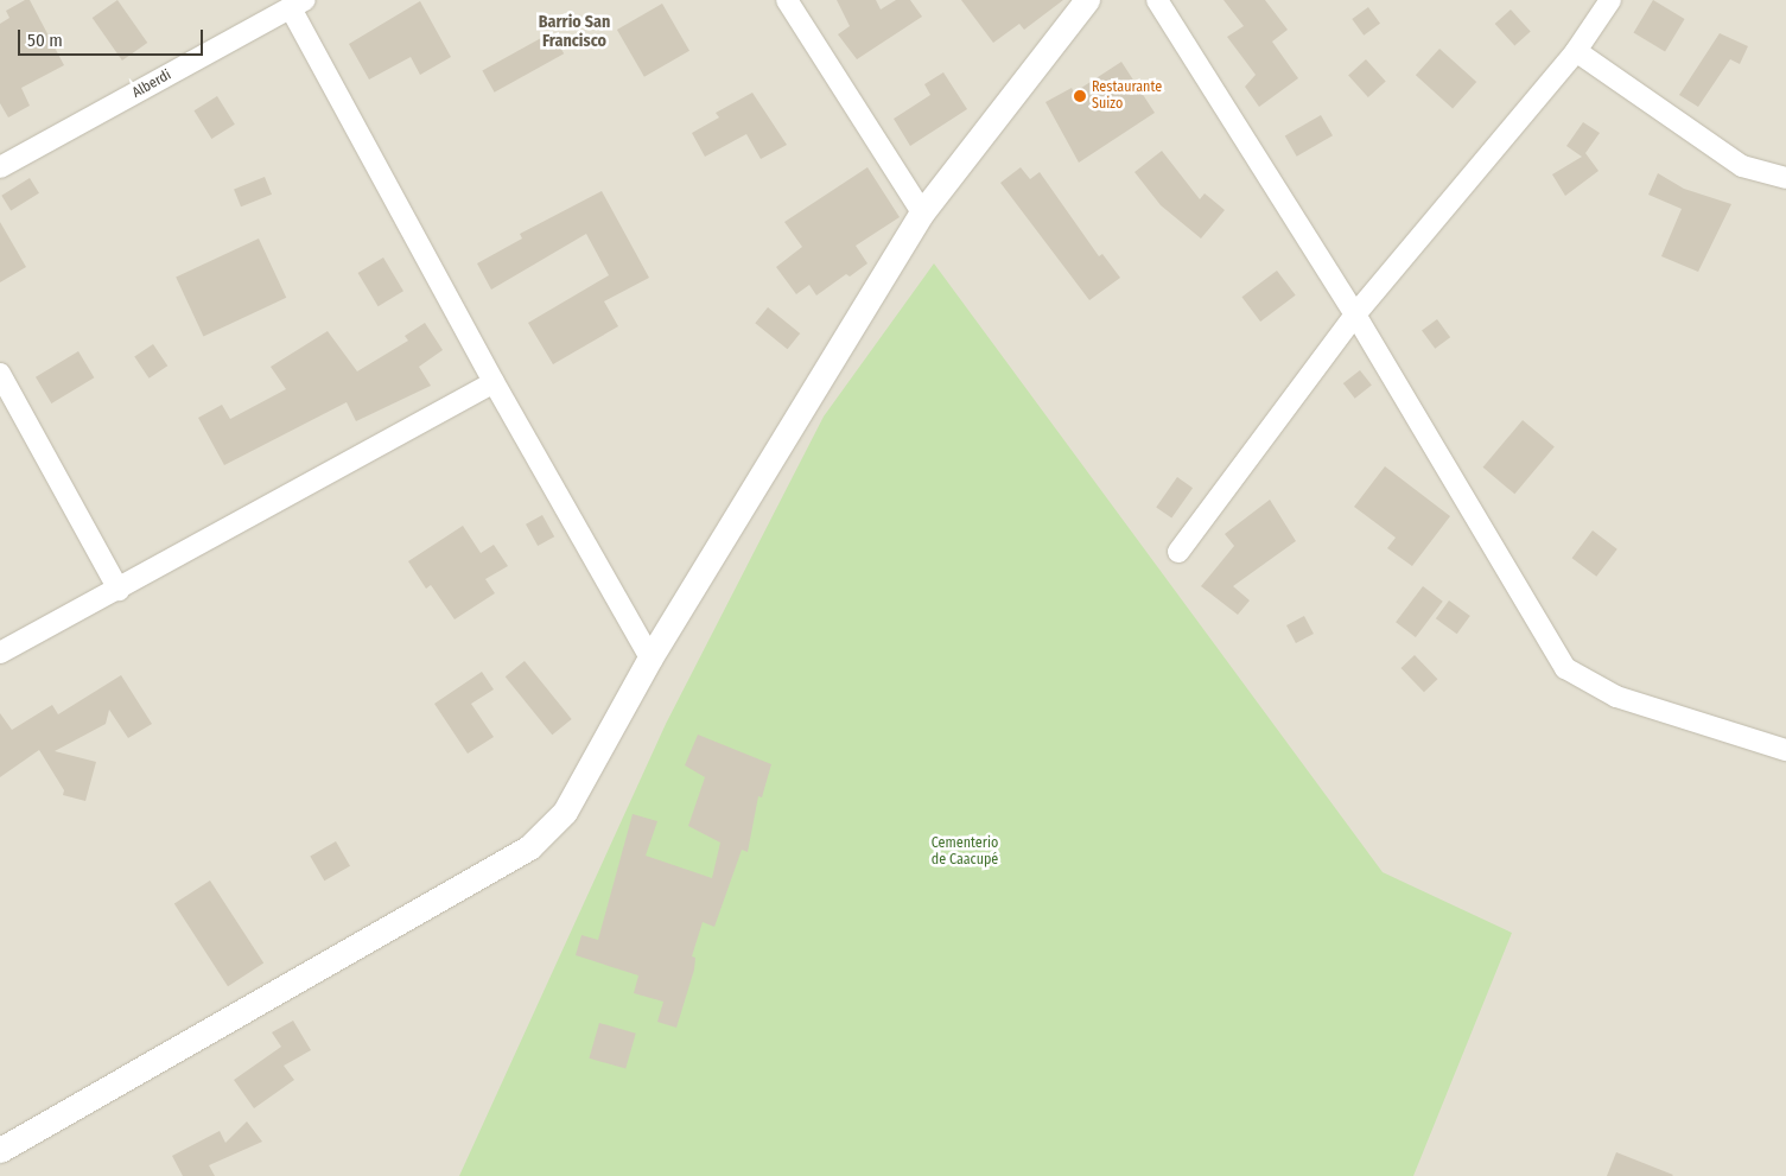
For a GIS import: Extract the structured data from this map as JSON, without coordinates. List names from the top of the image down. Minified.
{"streets":{"street":["Alberdi"]},"districts":["Barrio San Francisco"],"parks":["Cementerio de Caacupé"],"places":["Restaurante Suizo"],"scale_bar":"50 m"}
